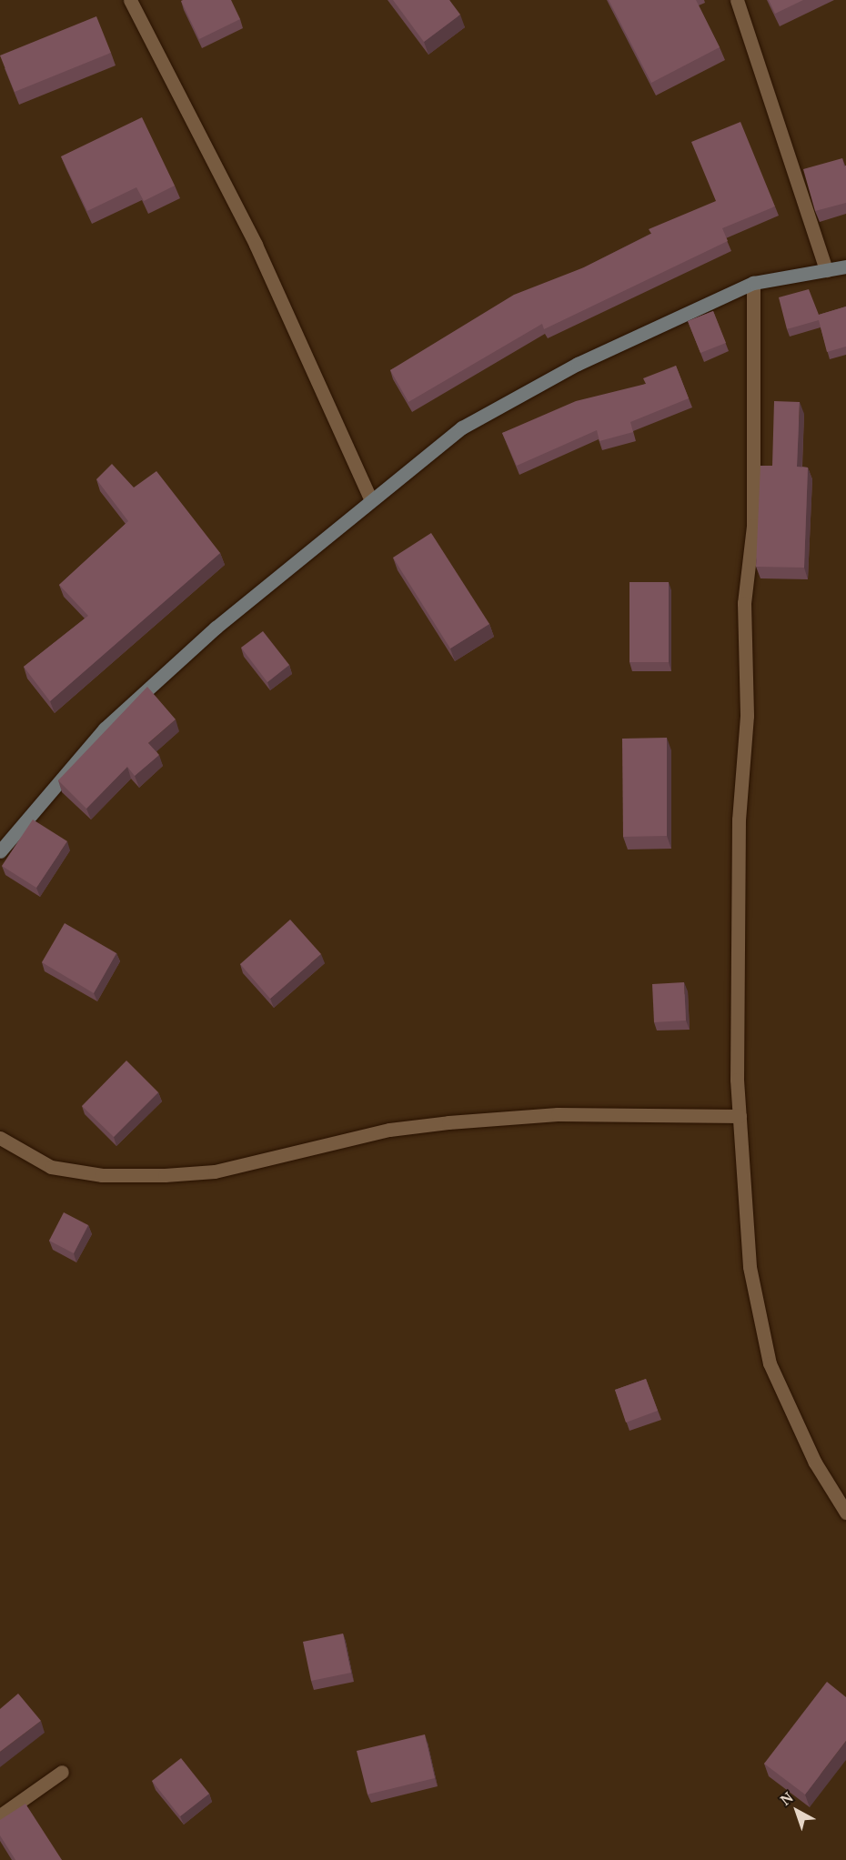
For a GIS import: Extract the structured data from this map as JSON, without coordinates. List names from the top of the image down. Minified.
{"north":"top left"}
